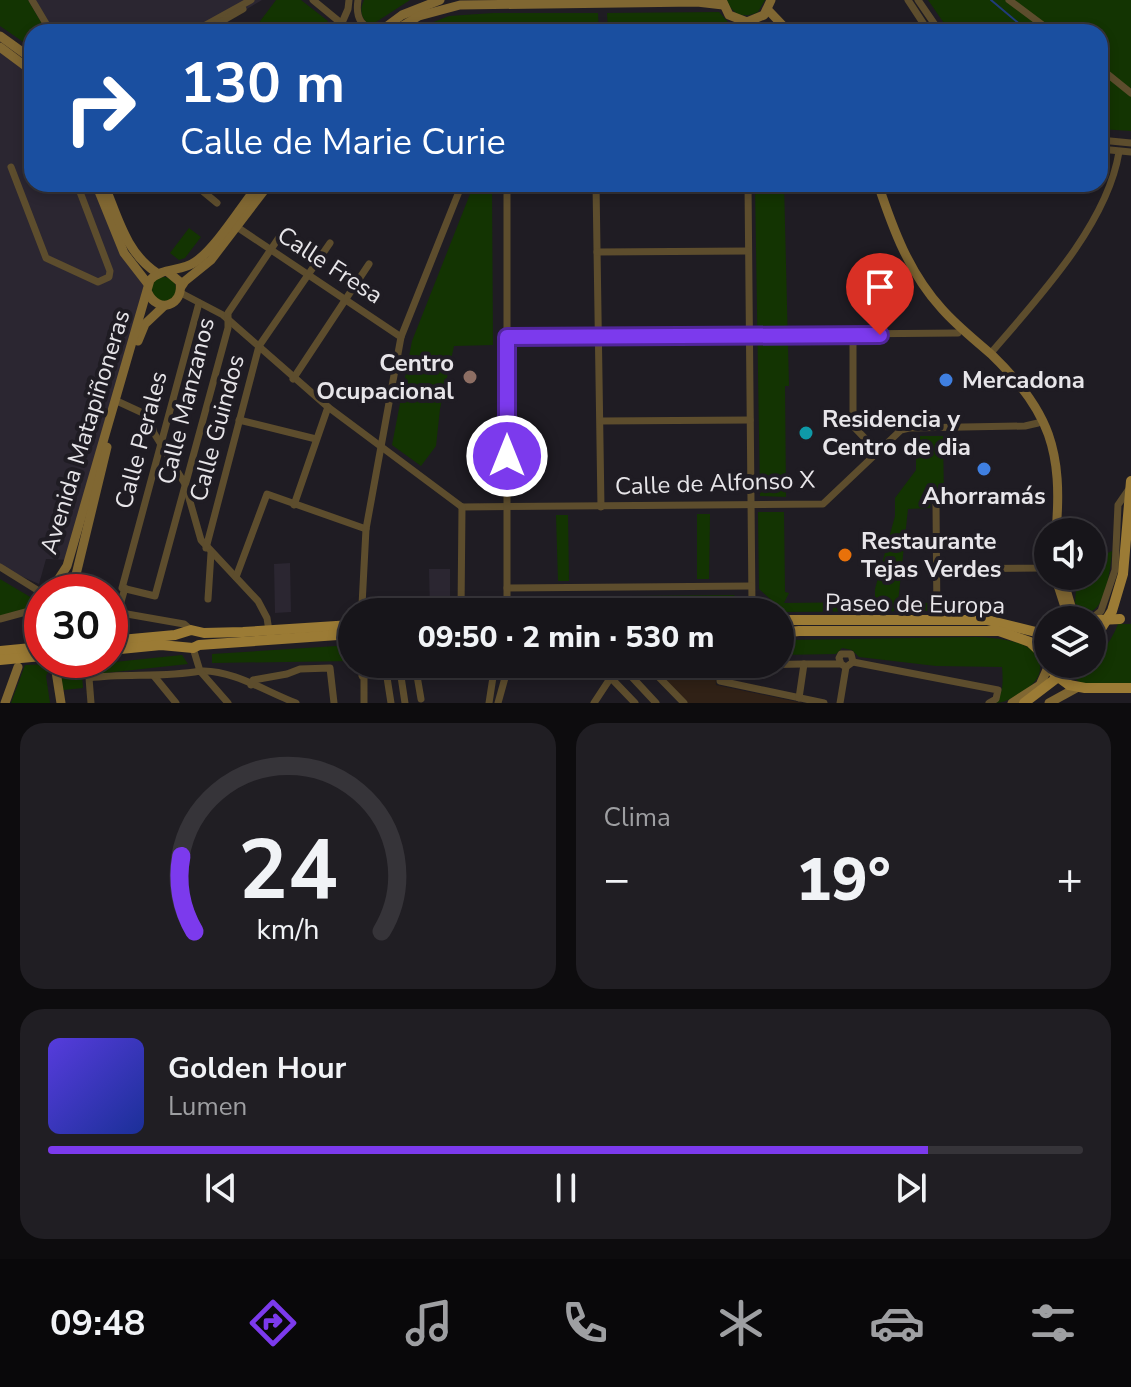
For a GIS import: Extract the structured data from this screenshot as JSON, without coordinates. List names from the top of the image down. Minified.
{"streets":{"main road":["Paseo de Europa"],"street":["Calle Fresa","Calle Manzanos","Calle Guindos","Avenida Matapiñoneras","Calle Perales","Calle de Alfonso X"]},"crossings":[["Calle Fresa","Calle Manzanos"],["Calle Fresa","Calle Guindos"]],"places":["Centro Ocupacional","Mercadona","Residencia y Centro de dia","Ahorramás","Restaurante Tejas Verdes"],"page":{"turn":["130 m","Calle de Marie Curie"],"limit":"30","trip":"09:50 · 2 min · 530 m","tile":"Clima","heat":["−","19°","+"],"song":["Golden Hour","Lumen"],"tabs":"09:48","gauge":["24","km/h"]}}
